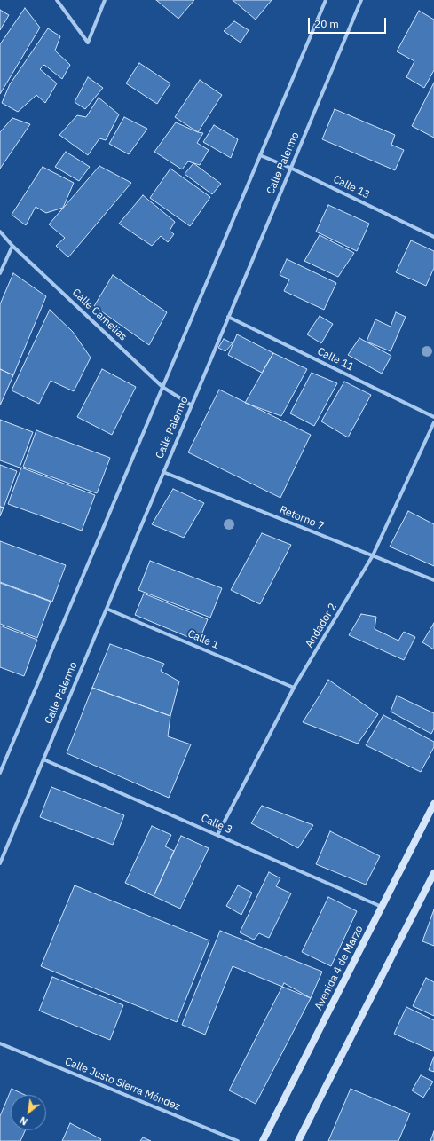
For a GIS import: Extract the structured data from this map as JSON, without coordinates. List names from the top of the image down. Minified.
{"streets":{"main road":["Avenida 4 de Marzo"],"street":["Calle Palermo","Calle 13","Calle Camelias","Calle 11","Retorno 7","Andador 2","Calle 1","Calle 3","Calle Justo Sierra Méndez"]},"crossings":[["Calle Palermo","Calle 13"],["Calle Palermo","Calle Camelias"],["Calle Palermo","Calle 11"],["Calle Palermo","Retorno 7"],["Calle Palermo","Calle 1"],["Calle Palermo","Calle 3"],["Retorno 7","Andador 2"],["Andador 2","Calle 1"],["Andador 2","Calle 3"],["Calle 3","Avenida 4 de Marzo"]],"scale_bar":"20 m","north":"bottom left"}
